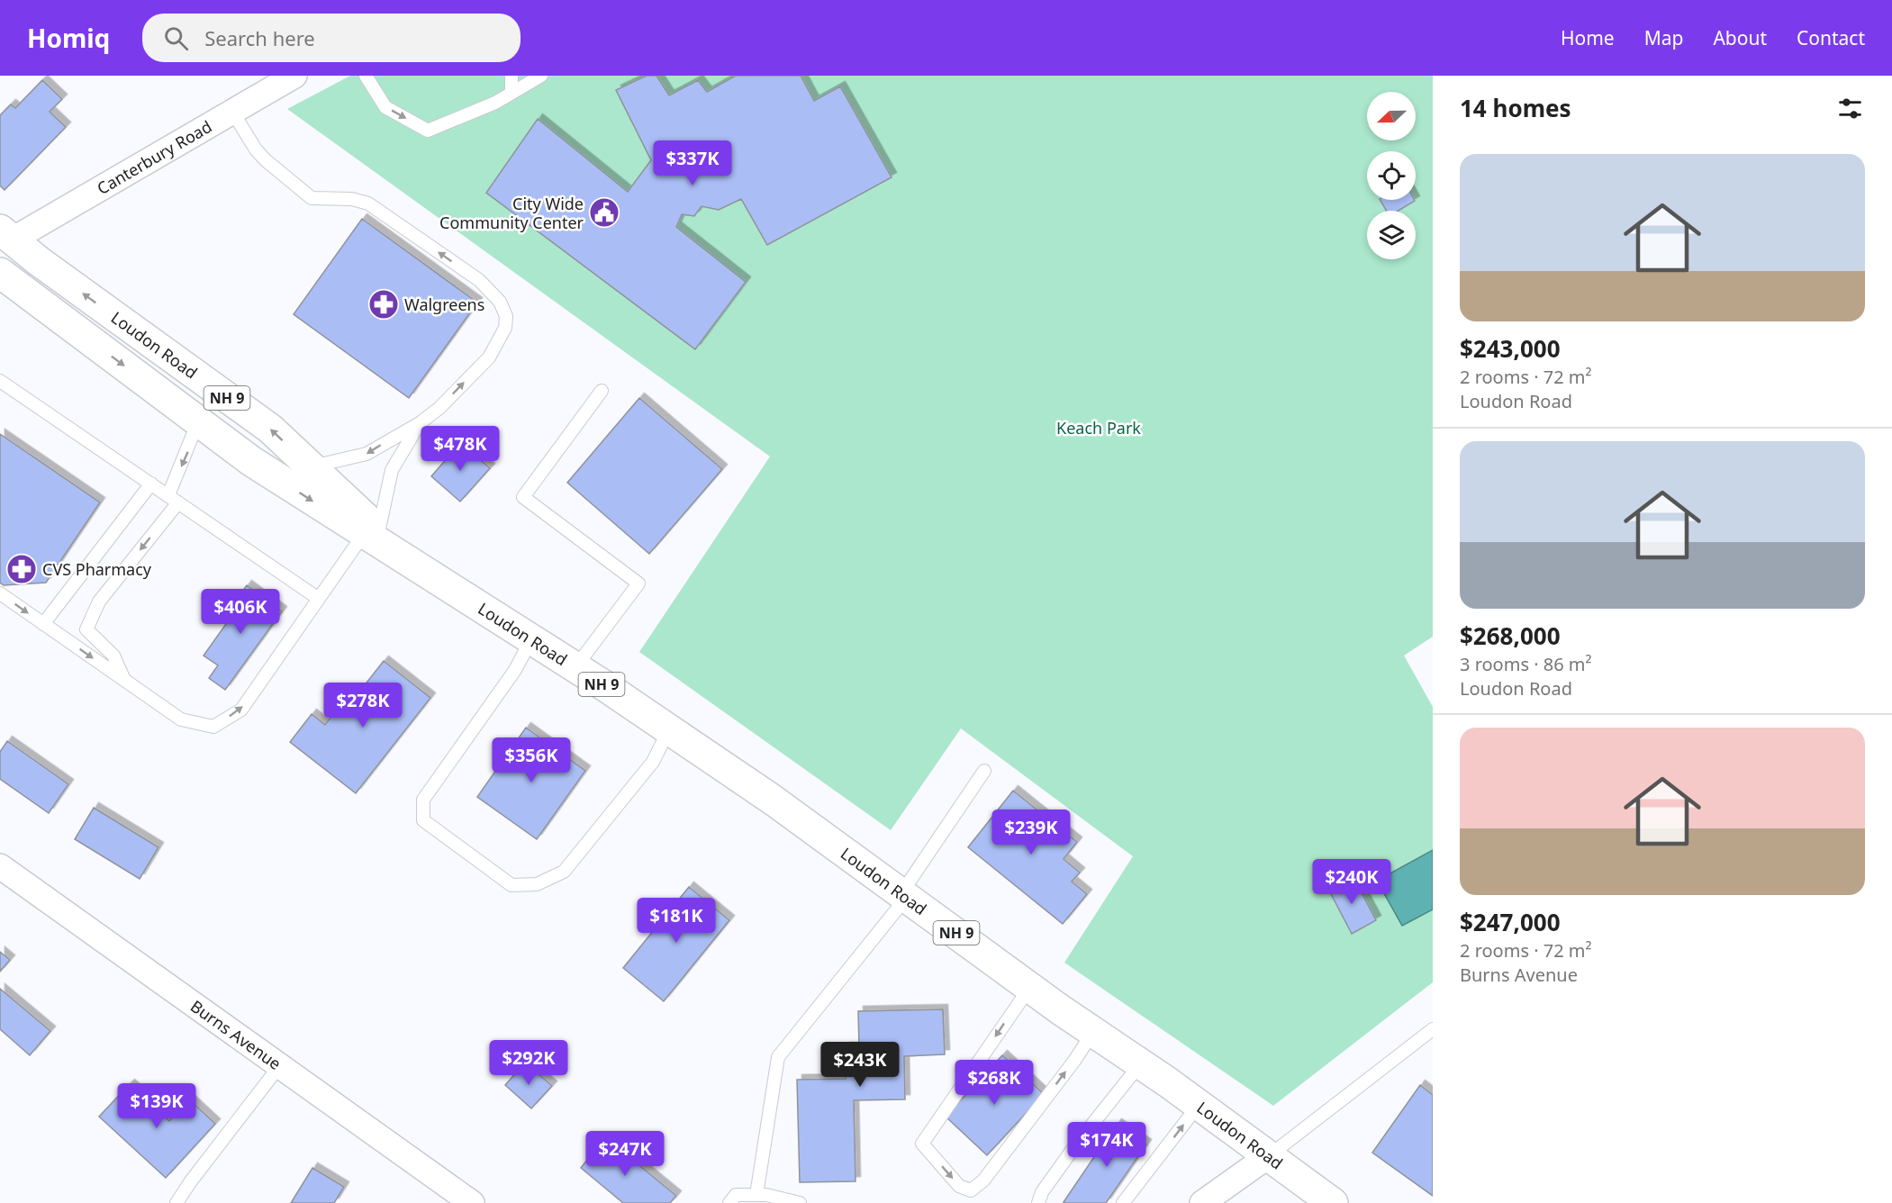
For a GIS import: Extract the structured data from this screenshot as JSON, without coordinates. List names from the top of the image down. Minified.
{"streets":{"main road":["Loudon Road","NH 9"],"street":["Canterbury Road","Burns Avenue"]},"crossings":[["Canterbury Road","Loudon Road"]],"parks":["Keach Park"],"places":{"public building":["City Wide Community Center"],"pharmacy":["Walgreens","CVS Pharmacy"]},"north":"left","page":{"header":"Homiq","search":"Search here","nav":["Home","Map","About","Contact"],"heading":"14 homes","price":["$337K","$478K","$406K","$278K","$356K","$239K","$240K","$181K","$292K","$243K","$268K","$139K","$174K","$247K"],"list":[{"name":"$243,000","note":"2 rooms · 72 m² · Loudon Road"},{"name":"$268,000","note":"3 rooms · 86 m² · Loudon Road"},{"name":"$247,000","note":"2 rooms · 72 m² · Burns Avenue"}]}}
